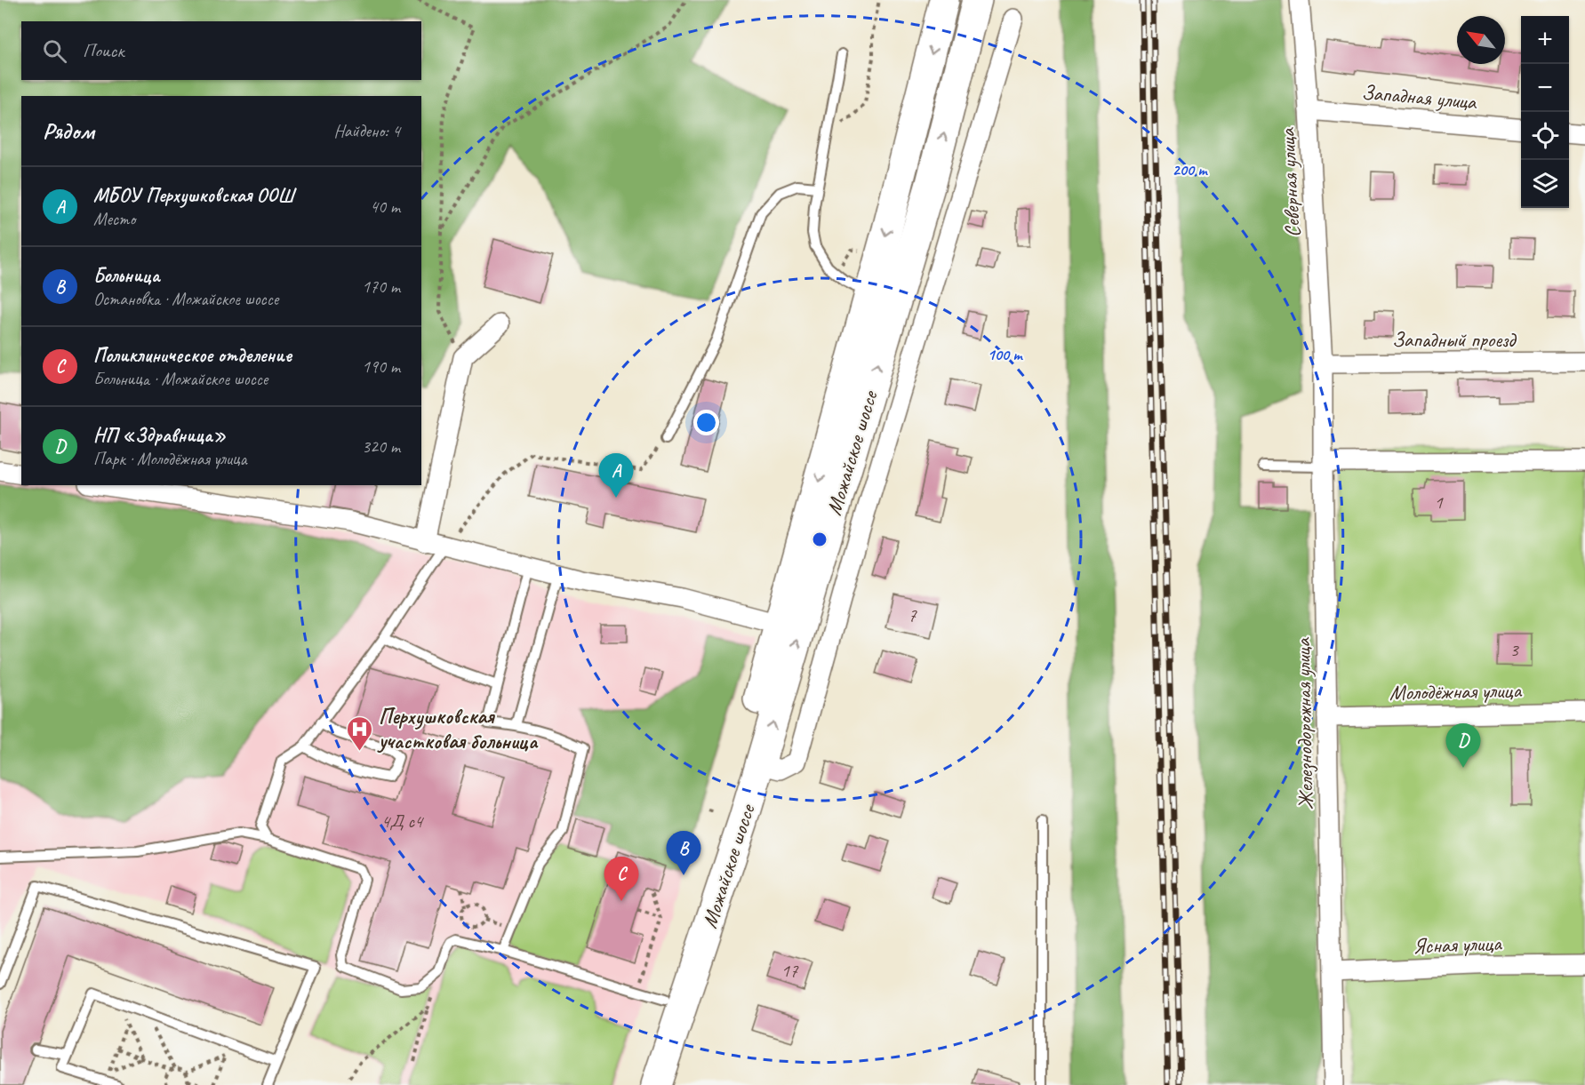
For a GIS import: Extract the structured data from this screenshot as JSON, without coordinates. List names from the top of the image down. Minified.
{"streets":{"main road":["Можайское шоссе"],"street":["Западная улица","Северная улица","Западный проезд","Молодёжная улица","Железнодорожная улица","Ясная улица"]},"crossings":[["Западная улица","Северная улица"],["Северная улица","Западный проезд"],["Северная улица","Железнодорожная улица"],["Западный проезд","Железнодорожная улица"],["Молодёжная улица","Железнодорожная улица"],["Железнодорожная улица","Ясная улица"]],"places":{"hospital":["Перхушковская участковая больница"]},"house_numbers":["1","7","3","4Д с4","17"],"north":"top left","page":{"map_buttons":["+","−"],"search":"Поиск","heading":["Рядом","Найдено: 4"],"list":[{"mark":"A","name":"МБОУ Перхушковская ООШ","note":"Место","value":"40 m"},{"mark":"B","name":"Больница","note":"Остановка · Можайское шоссе","value":"170 m"},{"mark":"C","name":"Поликлиническое отделение","note":"Больница · Можайское шоссе","value":"190 m"},{"mark":"D","name":"НП «Здравница»","note":"Парк · Молодёжная улица","value":"320 m"}],"pins":["A","D","B","C"]},"rings":["200 m","100 m"]}
